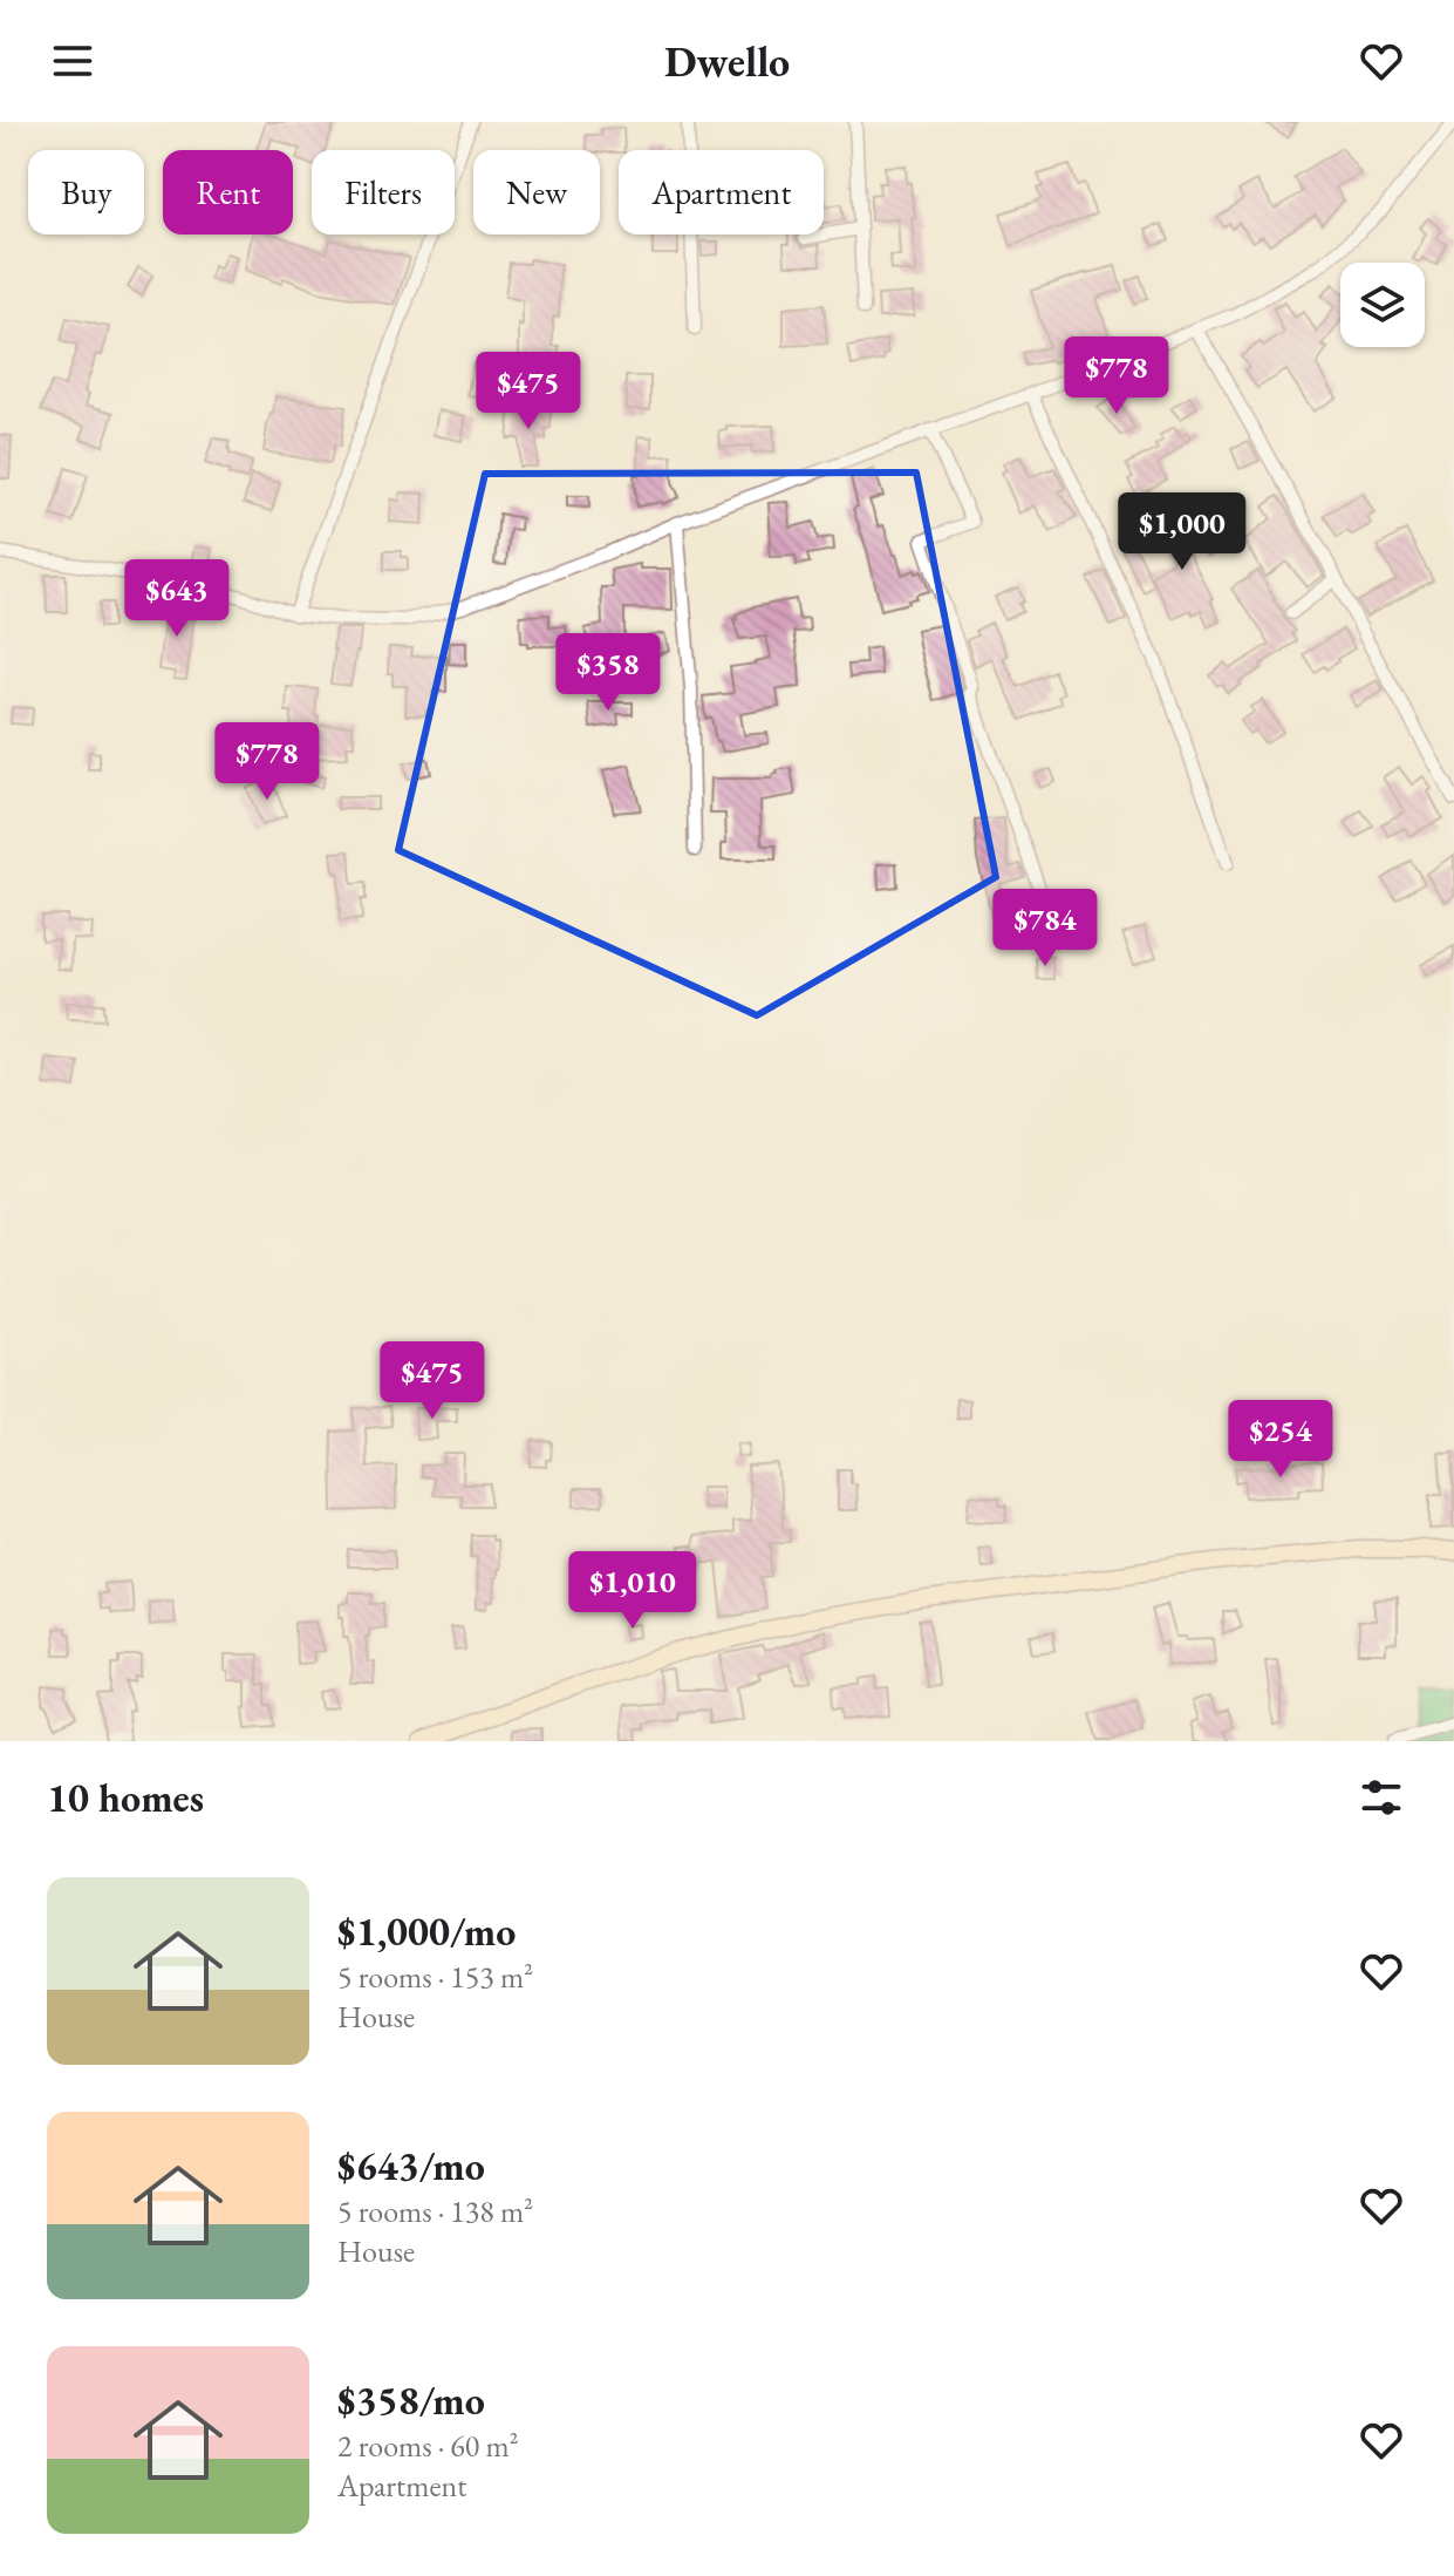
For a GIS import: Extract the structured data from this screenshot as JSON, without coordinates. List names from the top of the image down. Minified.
{"page":{"header":"Dwello","chip":["Buy","Rent","Filters","New","Apartment"],"price":["$778","$475","$1,000","$643","$358","$778","$784","$475","$254","$1,010"],"heading":"10 homes","list":[{"name":"$1,000/mo","note":"5 rooms · 153 m² · House"},{"name":"$643/mo","note":"5 rooms · 138 m² · House"},{"name":"$358/mo","note":"2 rooms · 60 m² · Apartment"}]}}
